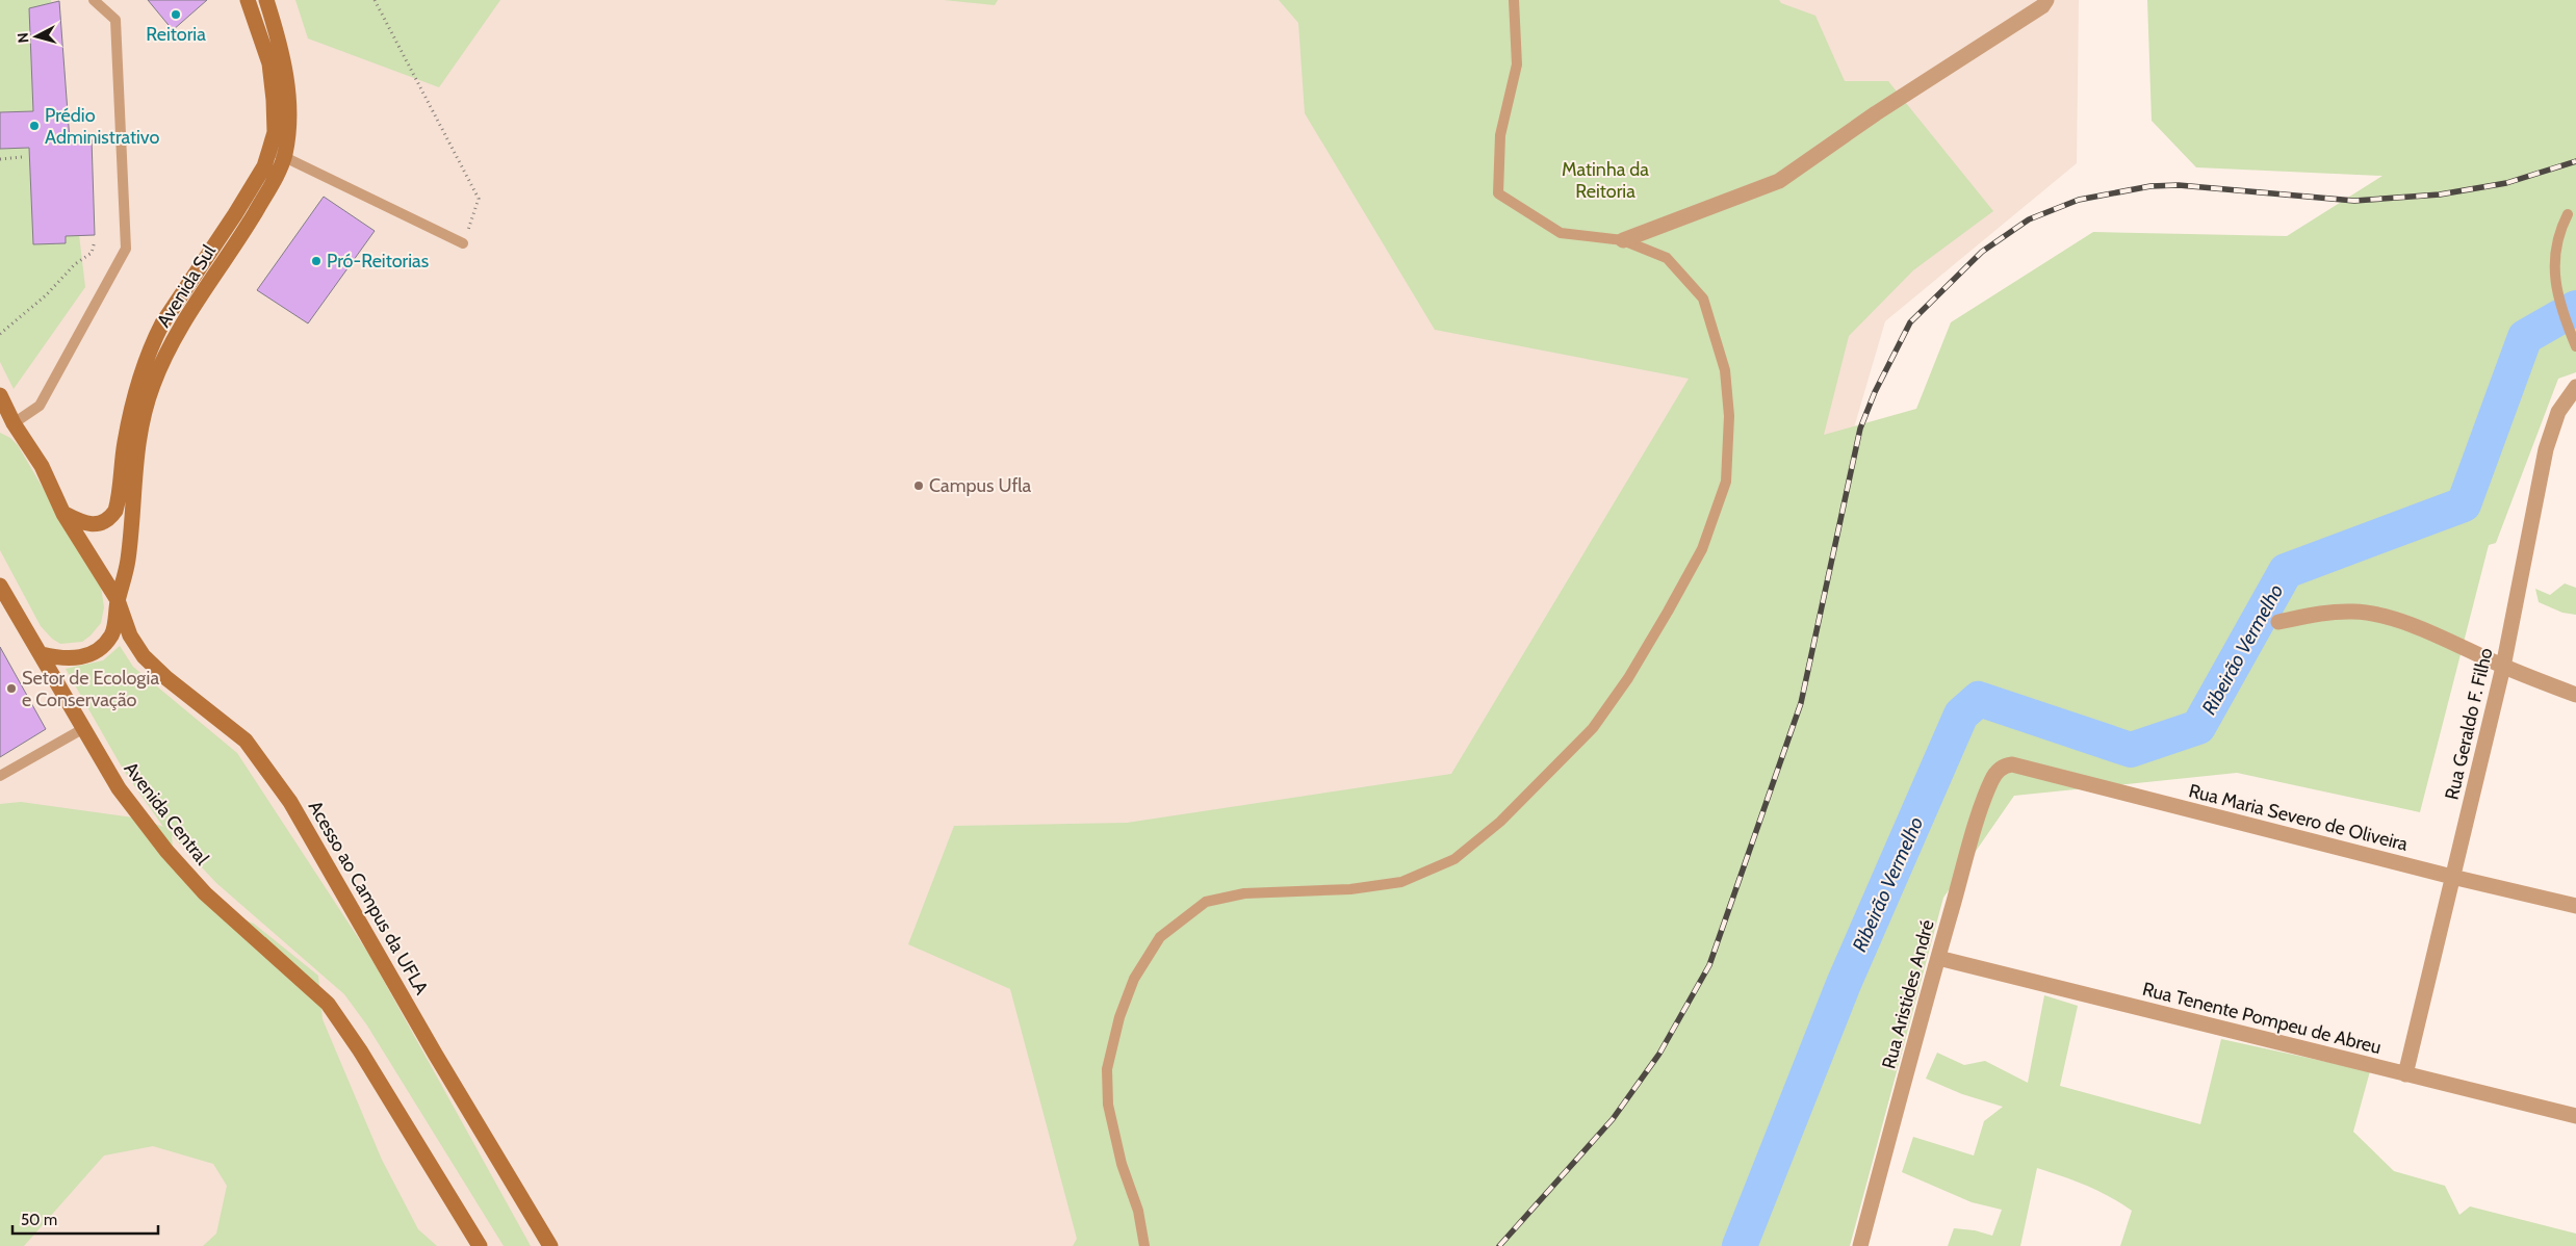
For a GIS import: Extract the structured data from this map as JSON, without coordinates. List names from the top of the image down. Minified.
{"streets":{"street":["Avenida Sul","Rua Geraldo F. Filho","Avenida Central","Rua Maria Severo de Oliveira","Acesso ao Campus da UFLA","Rua Aristides André","Rua Tenente Pompeu de Abreu"]},"crossings":[["Avenida Sul","Avenida Central"],["Avenida Sul","Acesso ao Campus da UFLA"],["Rua Geraldo F. Filho","Rua Maria Severo de Oliveira"],["Rua Geraldo F. Filho","Rua Tenente Pompeu de Abreu"],["Rua Maria Severo de Oliveira","Rua Aristides André"],["Rua Aristides André","Rua Tenente Pompeu de Abreu"]],"water":["Ribeirão Vermelho"],"parks":["Matinha da Reitoria"],"places":["Reitoria","Prédio Administrativo","Pró-Reitorias","Campus Ufla","Setor de Ecologia e Conservação"],"scale_bar":"50 m","north":"left"}
